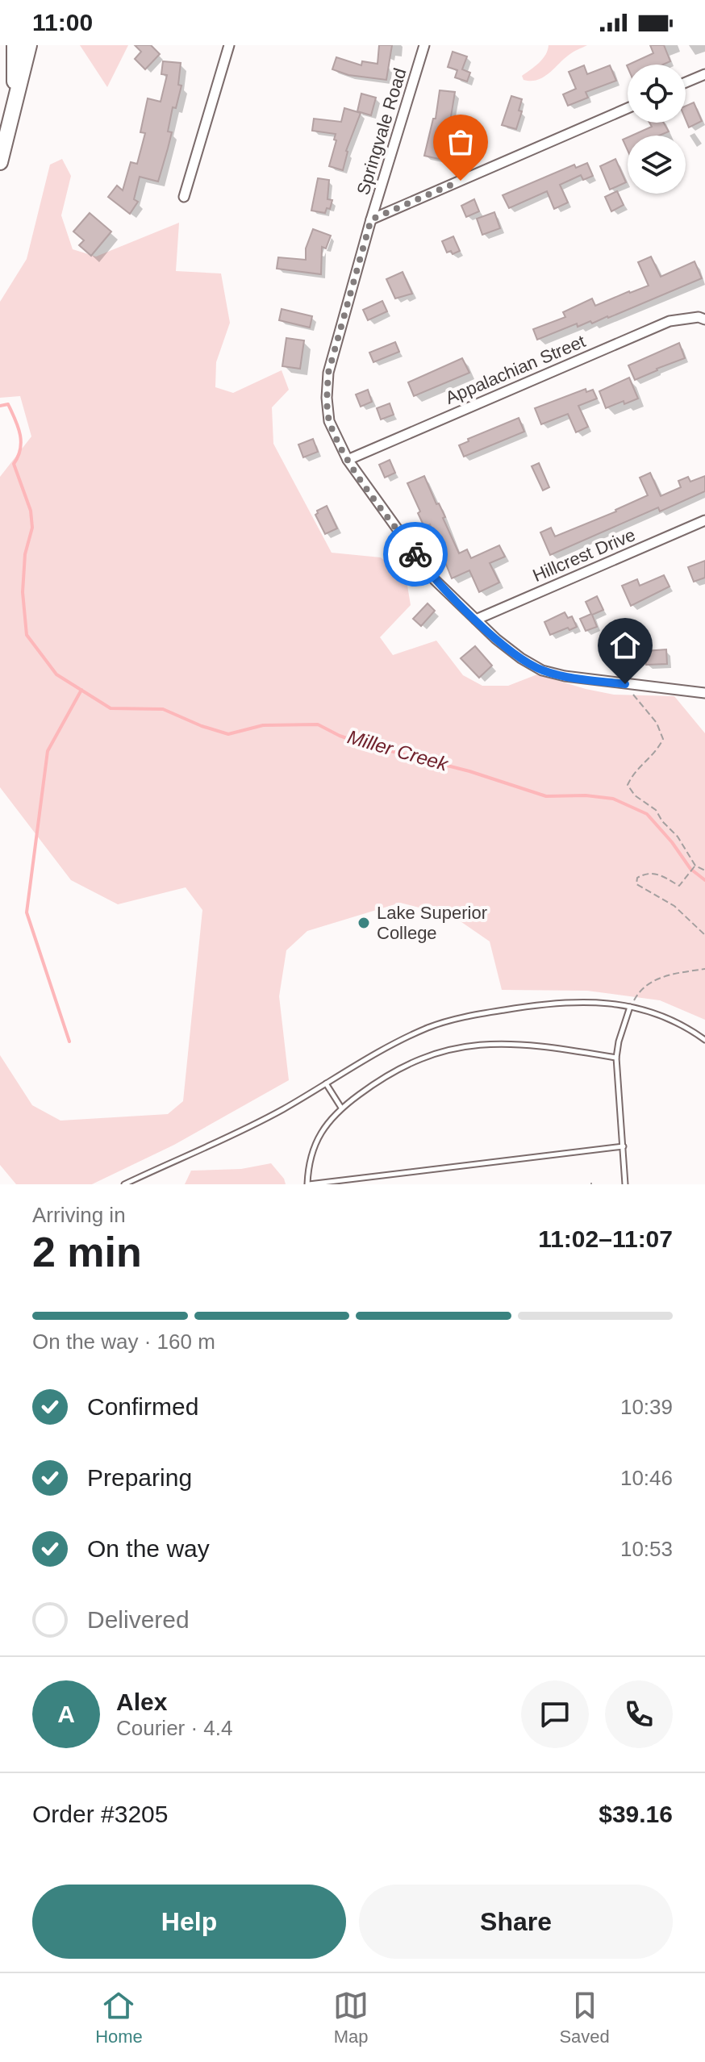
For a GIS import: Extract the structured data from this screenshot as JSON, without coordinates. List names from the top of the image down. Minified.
{"streets":{"street":["Springvale Road","Appalachian Street","Hillcrest Drive"]},"crossings":[["Springvale Road","Appalachian Street"],["Springvale Road","Hillcrest Drive"]],"water":["Miller Creek"],"places":["Lake Superior College"],"page":{"status":"11:00","heading":["2 min","Arriving in","11:02–11:07"],"panel":["Alex","Courier · 4.4","Order #3205","$39.16"],"bar":"On the way · 160 m","list":[["Confirmed","10:39"],["Preparing","10:46"],["On the way","10:53"],"Delivered"],"round":"A","buttons":["Help","Share"],"tabs":["Home","Map","Saved"]}}
